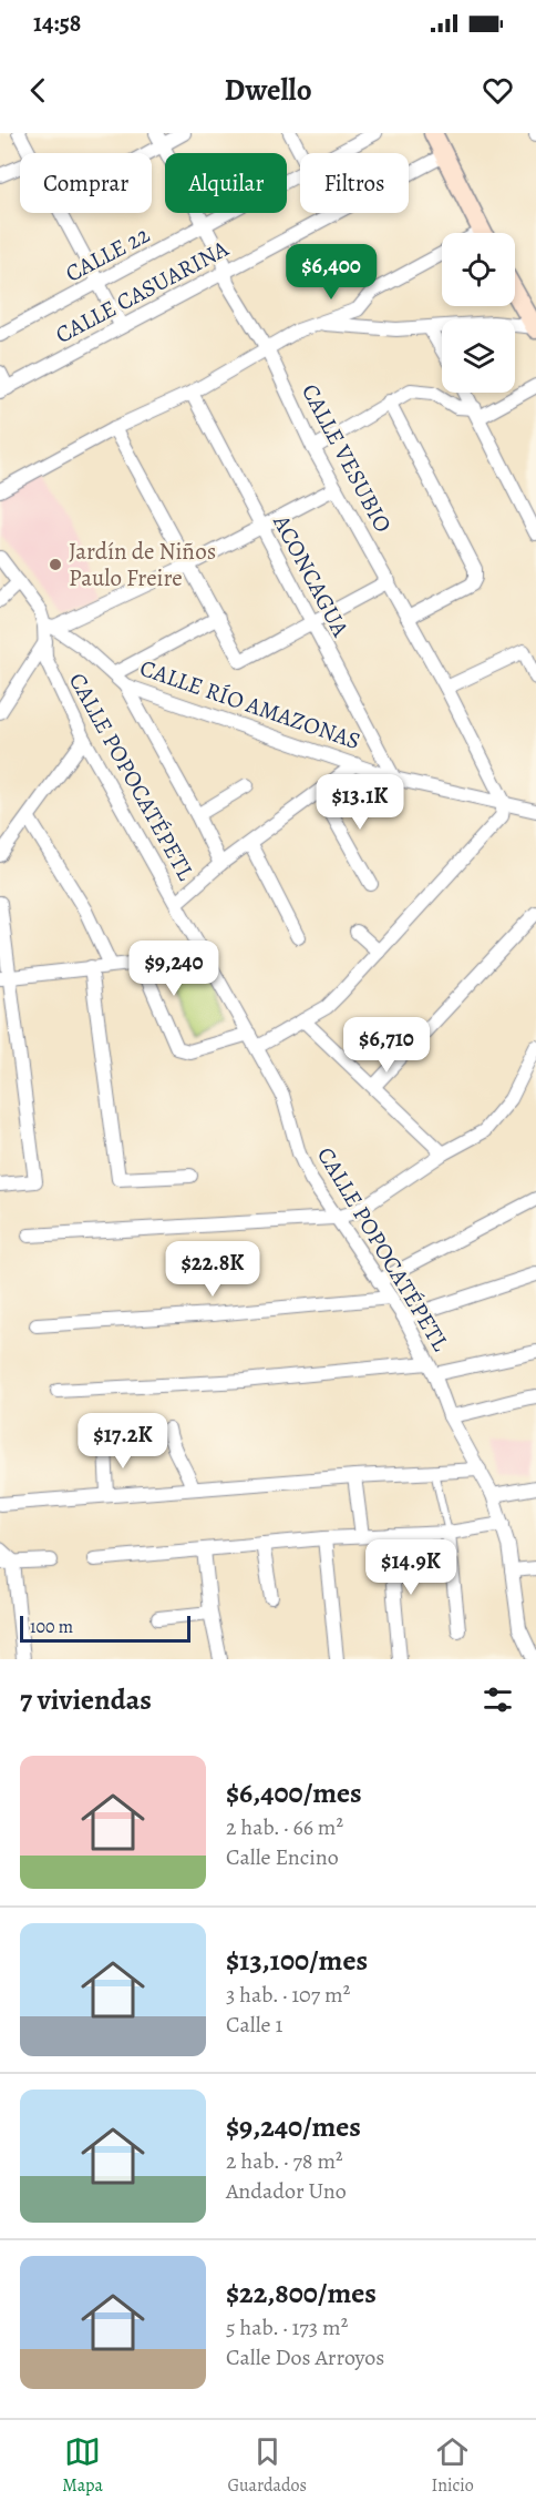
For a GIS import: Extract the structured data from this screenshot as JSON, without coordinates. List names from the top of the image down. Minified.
{"streets":{"street":["CALLE 22","CALLE CASUARINA","CALLE VESUBIO","ACONCAGUA","CALLE RÍO AMAZONAS","CALLE POPOCATÉPETL"]},"crossings":[["CALLE 22","CALLE VESUBIO"],["CALLE CASUARINA","CALLE VESUBIO"],["CALLE VESUBIO","CALLE RÍO AMAZONAS"],["ACONCAGUA","CALLE RÍO AMAZONAS"],["CALLE RÍO AMAZONAS","CALLE POPOCATÉPETL"]],"places":["Jardín de Niños Paulo Freire"],"scale_bar":"100 m","page":{"status":"14:58","header":"Dwello","chip":["Comprar","Alquilar","Filtros"],"price":["$6,400","$13.1K","$9,240","$6,710","$22.8K","$17.2K","$14.9K"],"scale":"100 m","heading":"7 viviendas","list":[{"name":"$6,400/mes","note":"2 hab. · 66 m² · Calle Encino"},{"name":"$13,100/mes","note":"3 hab. · 107 m² · Calle 1"},{"name":"$9,240/mes","note":"2 hab. · 78 m² · Andador Uno"},{"name":"$22,800/mes","note":"5 hab. · 173 m² · Calle Dos Arroyos"}],"tabs":["Mapa","Guardados","Inicio"]}}
